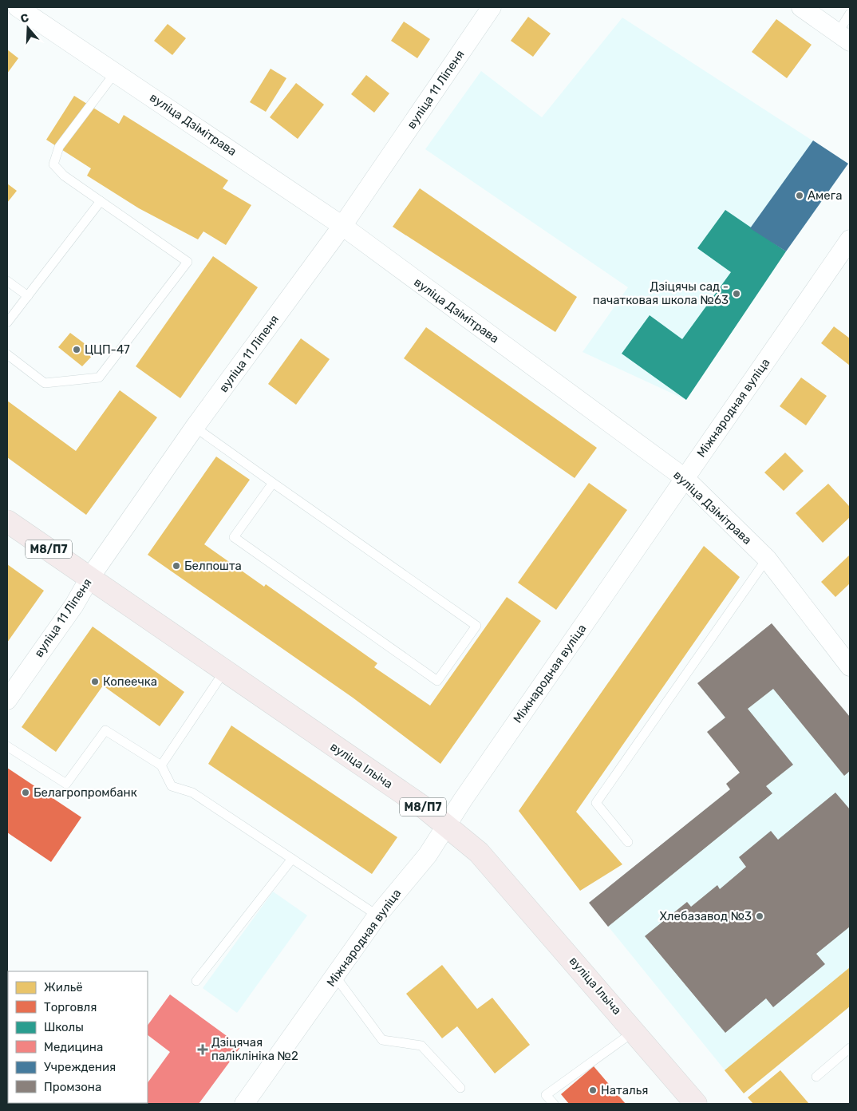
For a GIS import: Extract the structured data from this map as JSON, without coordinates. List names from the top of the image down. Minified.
{"streets":{"main road":["М8/П7","вуліца Ільіча"],"street":["вуліца 11 Ліпеня","вуліца Дзімітрава","Міжнародная вуліца"]},"crossings":[["вуліца 11 Ліпеня","вуліца Дзімітрава"],["вуліца 11 Ліпеня","вуліца Ільіча"],["вуліца Дзімітрава","Міжнародная вуліца"],["Міжнародная вуліца","вуліца Ільіча"]],"places":{"other":["Амега","Дзіцячы сад - пачатковая школа №63","ЦЦП-47","Белпошта","Копеечка","Белагропромбанк","Хлебазавод №3","Наталья"],"health":["Дзіцячая паліклініка №2"]},"legend":["Жильё","Торговля","Школы","Медицина","Учреждения","Промзона"],"north":"top"}
